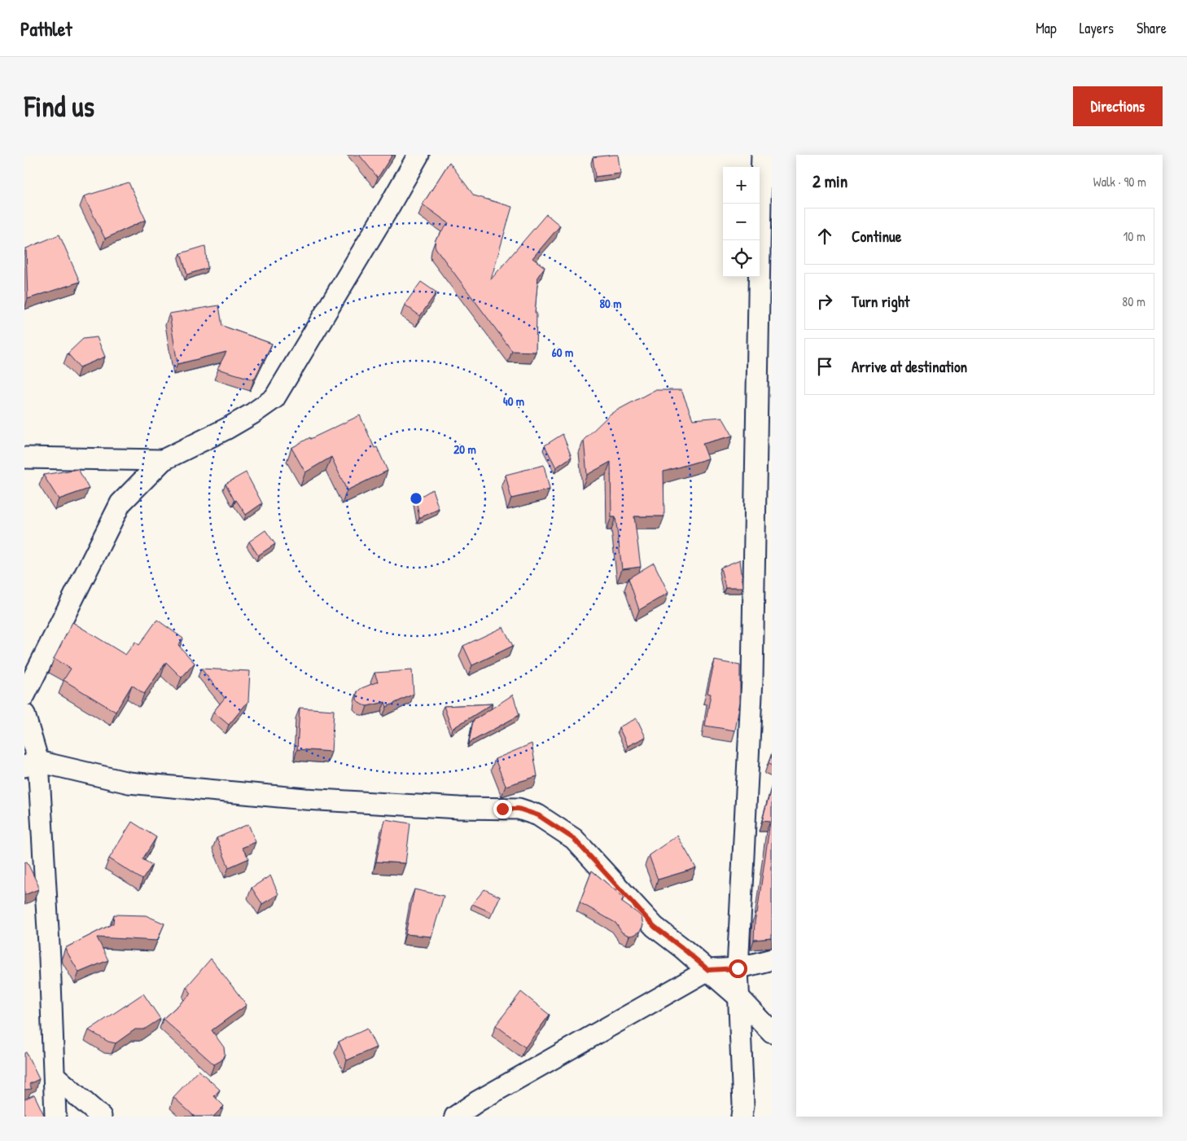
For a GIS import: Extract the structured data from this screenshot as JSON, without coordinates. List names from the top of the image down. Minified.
{"page":{"header":"Pathlet","nav":["Map","Layers","Share"],"buttons":"Directions","title":"Find us","heading":["2 min","Walk · 90 m"],"map_buttons":["+","−"],"list":[["Continue","10 m"],["Turn right","80 m"],"Arrive at destination"]},"rings":["80 m","60 m","40 m","20 m"]}
